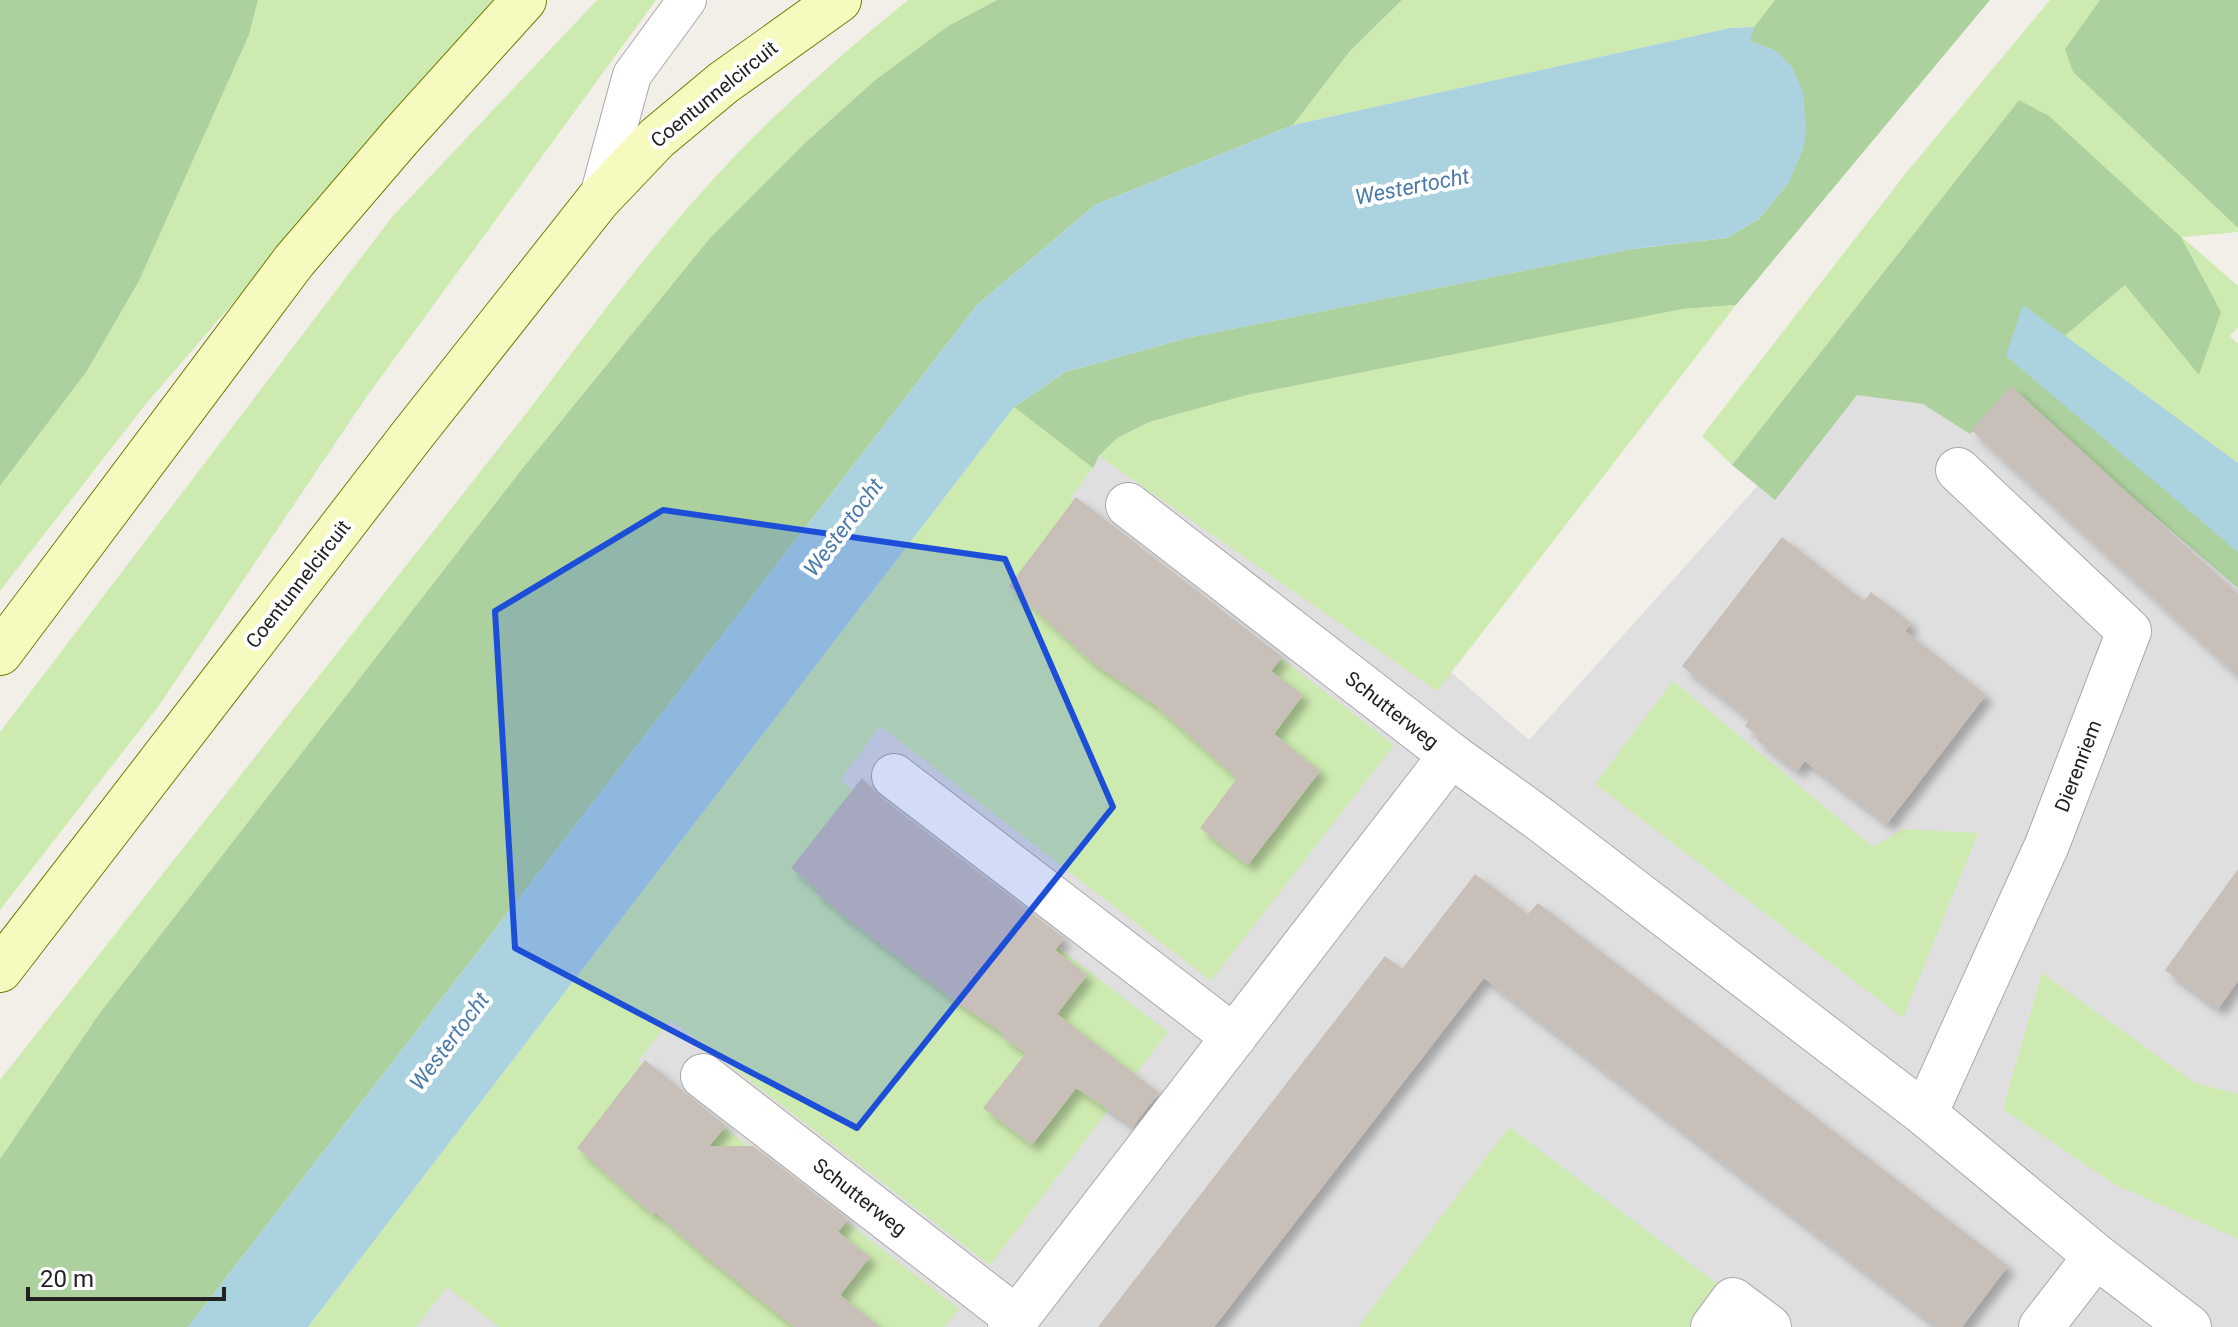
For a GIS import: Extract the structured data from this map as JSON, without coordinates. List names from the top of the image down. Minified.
{"streets":{"main road":["Coentunnelcircuit"],"street":["Schutterweg","Dierenriem"]},"water":["Westertocht"],"scale_bar":"20 m"}
